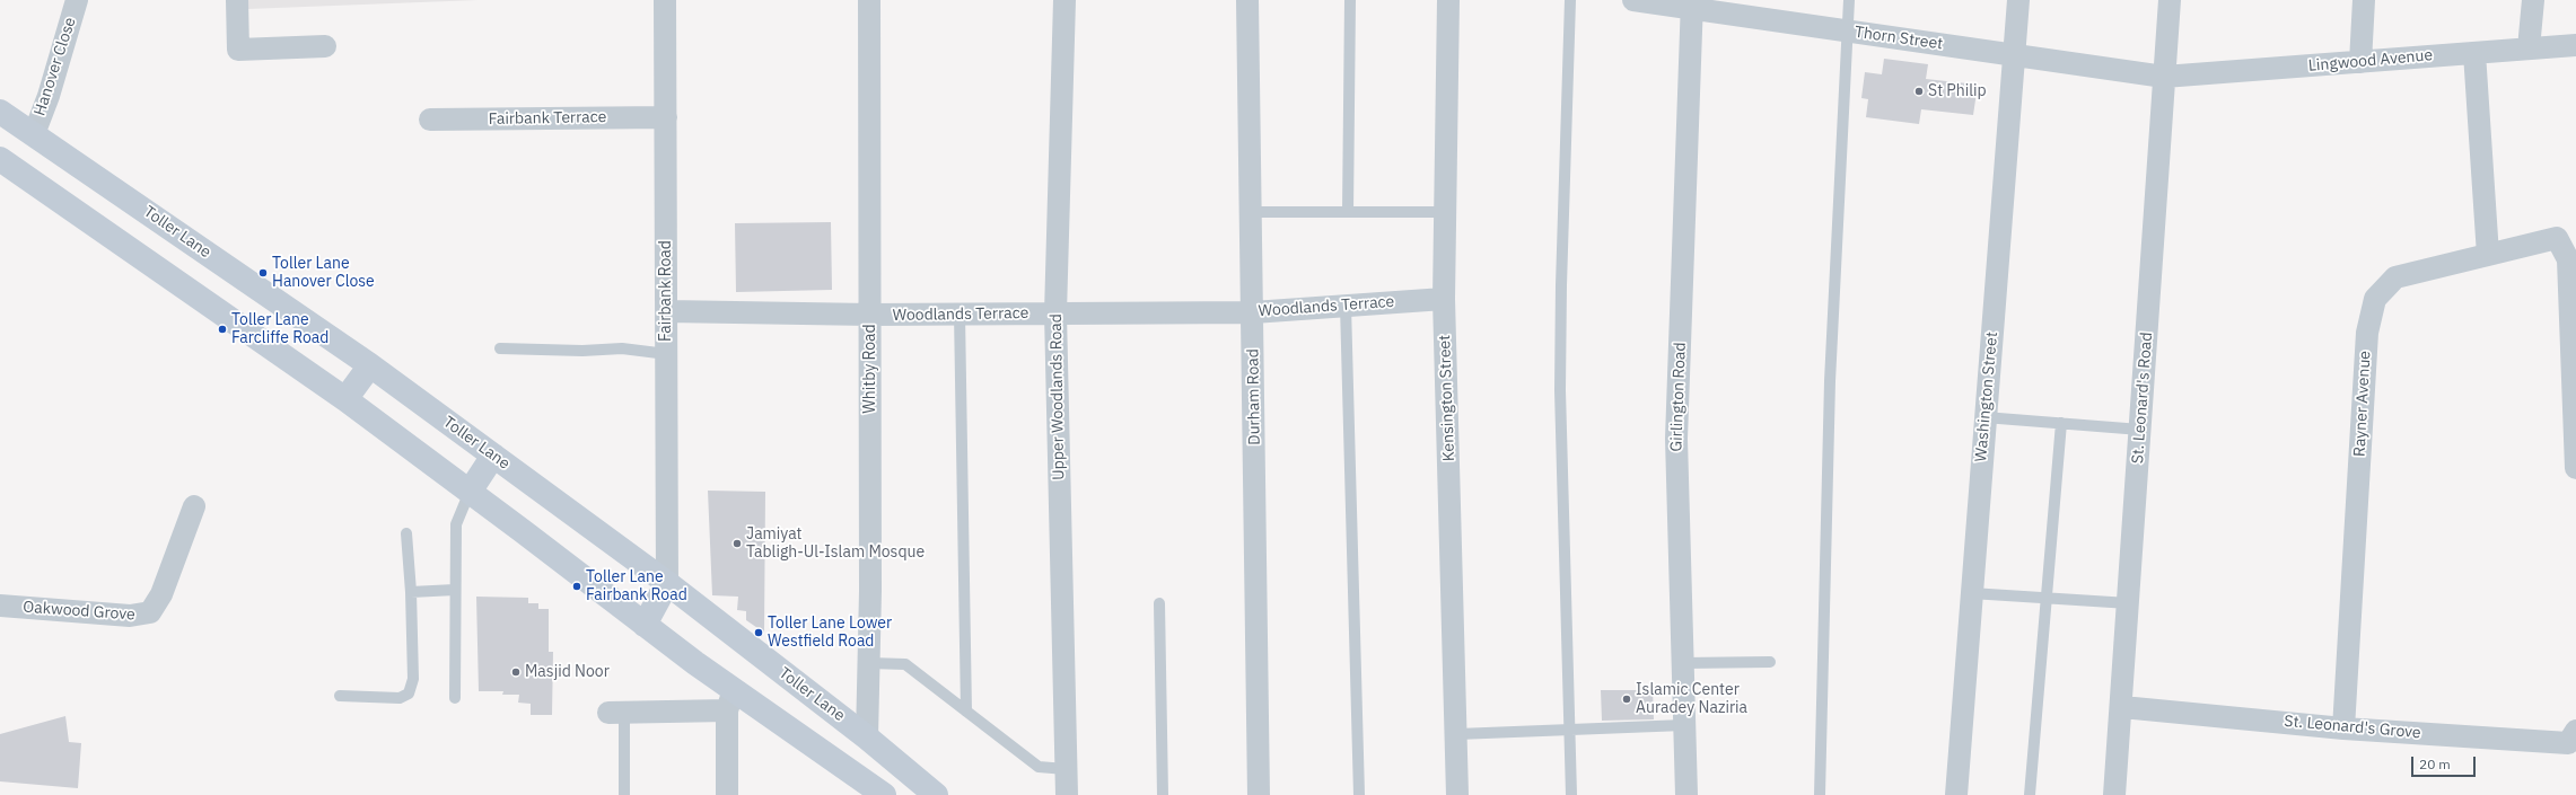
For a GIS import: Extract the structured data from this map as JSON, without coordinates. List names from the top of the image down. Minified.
{"streets":{"main road":["Toller Lane"],"street":["Thorn Street","Lingwood Avenue","Hanover Close","Fairbank Terrace","Fairbank Road","Woodlands Terrace","Whitby Road","Upper Woodlands Road","Durham Road","Girlington Road","Washington Street","Kensington Street","St. Leonard's Road","Rayner Avenue","Oakwood Grove","St. Leonard's Grove"]},"crossings":[["Thorn Street","Lingwood Avenue"],["Thorn Street","Girlington Road"],["Thorn Street","Washington Street"],["Thorn Street","St. Leonard's Road"],["Lingwood Avenue","St. Leonard's Road"],["Hanover Close","Toller Lane"],["Fairbank Terrace","Fairbank Road"],["Toller Lane","Fairbank Road"],["Toller Lane","Whitby Road"],["Fairbank Road","Woodlands Terrace"],["Woodlands Terrace","Whitby Road"],["Woodlands Terrace","Upper Woodlands Road"],["Woodlands Terrace","Durham Road"],["Woodlands Terrace","Kensington Street"],["St. Leonard's Road","St. Leonard's Grove"],["Rayner Avenue","St. Leonard's Grove"]],"places":["St Philip","Toller Lane Hanover Close","Toller Lane Farcliffe Road","Jamiyat Tabligh-Ul-Islam Mosque","Toller Lane Fairbank Road","Toller Lane Lower Westfield Road","Masjid Noor","Islamic Center Auradey Naziria"],"scale_bar":"20 m"}
